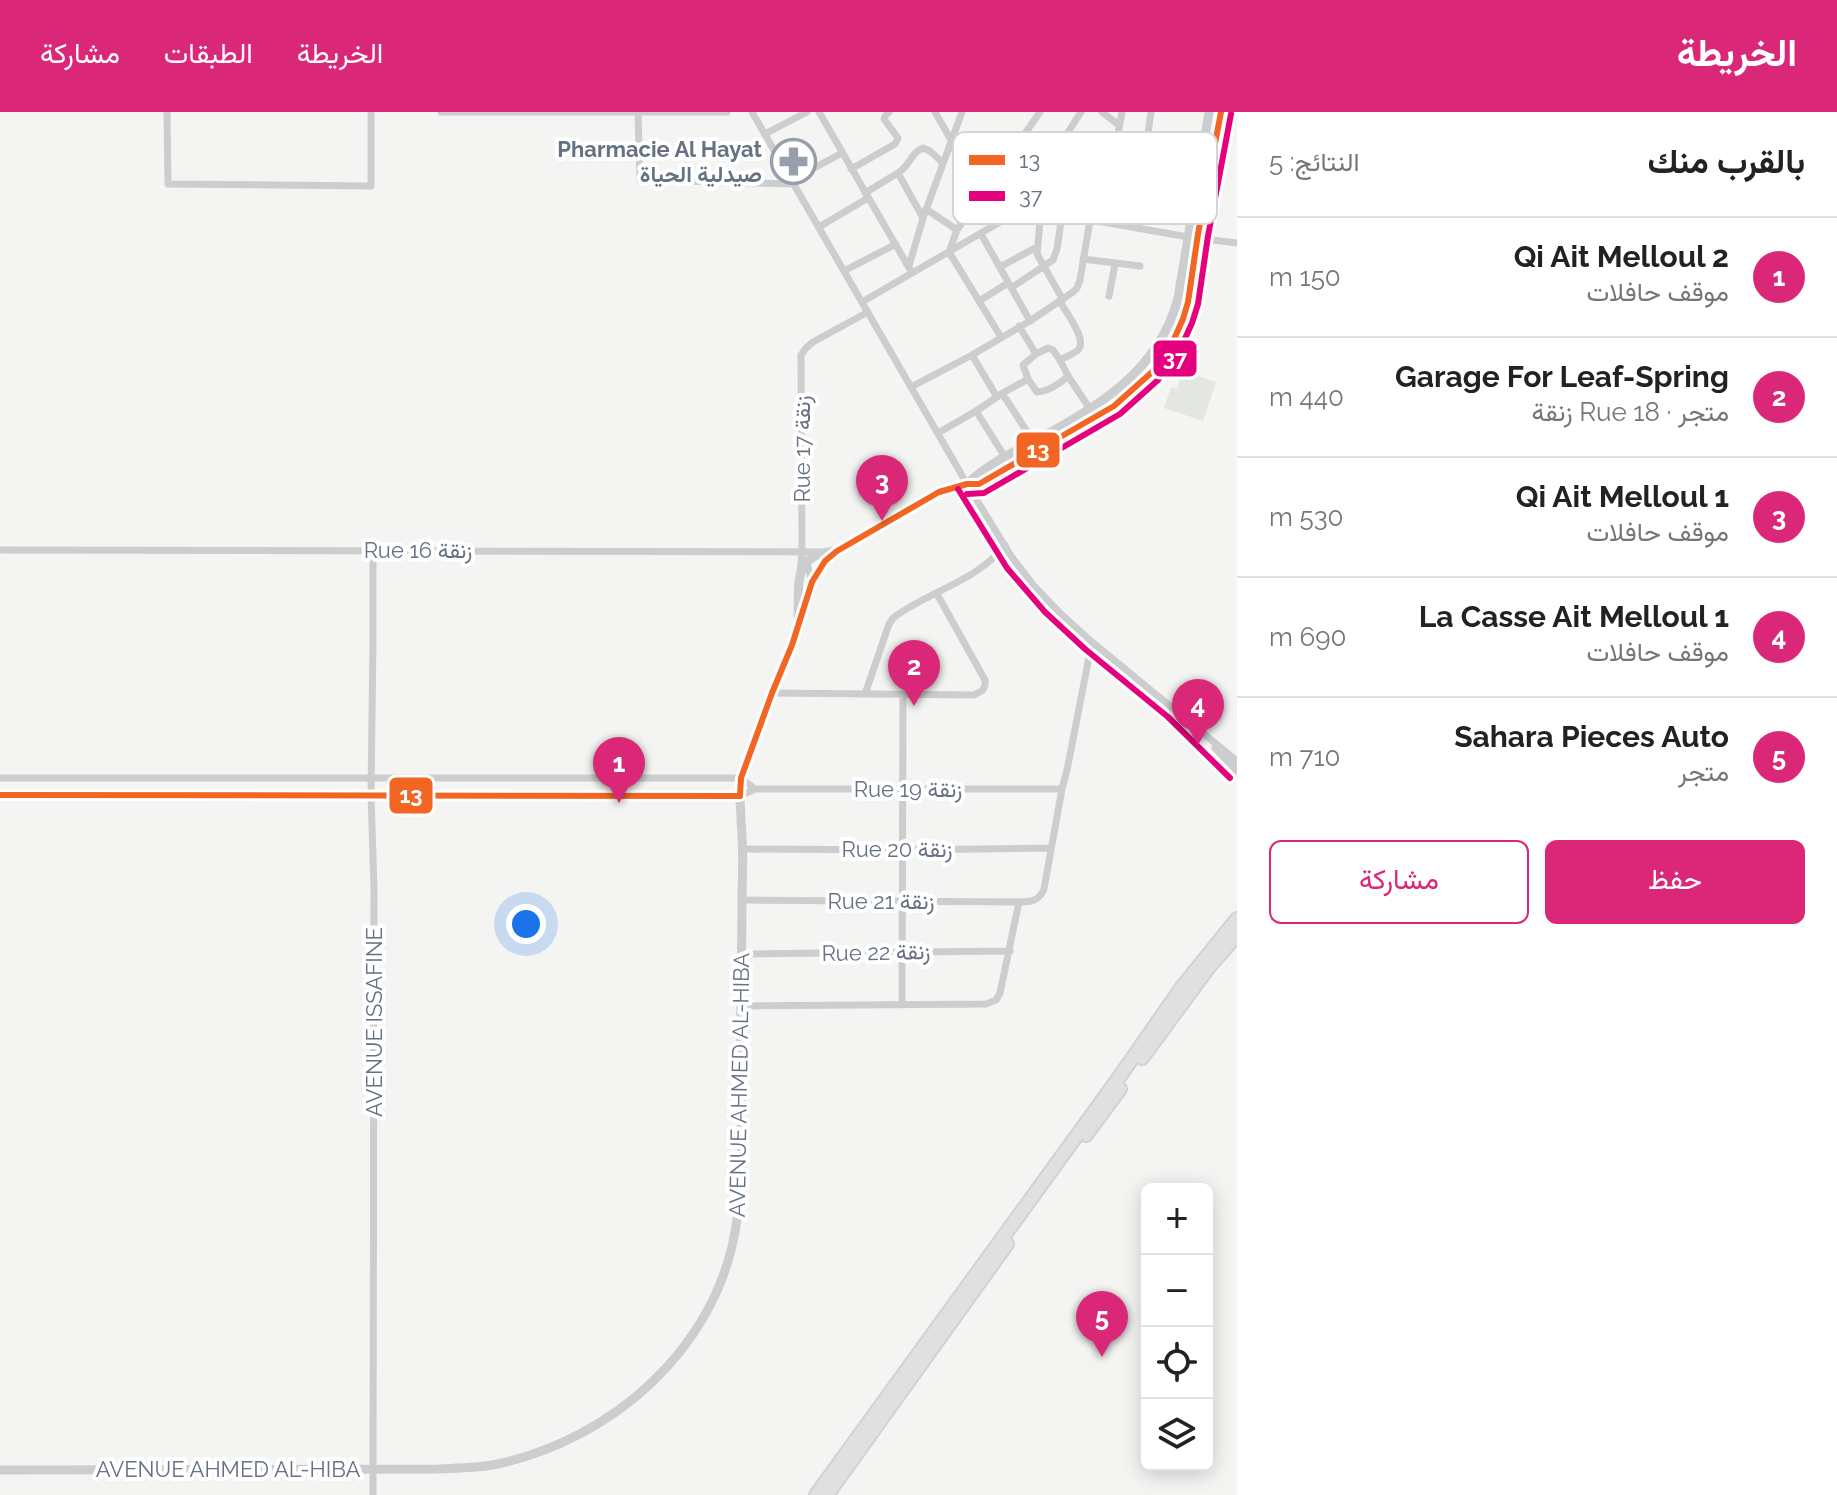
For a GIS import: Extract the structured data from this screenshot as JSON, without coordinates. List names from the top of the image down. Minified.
{"streets":{"street":["Rue 17 زنقة","Rue 16 زنقة","Rue 19 زنقة","Rue 20 زنقة","Rue 21 زنقة","Rue 22 زنقة","AVENUE ISSAFINE","AVENUE AHMED AL-HIBA"]},"crossings":[["Rue 17 زنقة","Rue 16 زنقة"],["Rue 17 زنقة","AVENUE AHMED AL-HIBA"],["Rue 16 زنقة","AVENUE ISSAFINE"],["Rue 16 زنقة","AVENUE AHMED AL-HIBA"],["Rue 19 زنقة","AVENUE AHMED AL-HIBA"],["Rue 20 زنقة","AVENUE AHMED AL-HIBA"],["Rue 21 زنقة","AVENUE AHMED AL-HIBA"],["Rue 22 زنقة","AVENUE AHMED AL-HIBA"],["AVENUE ISSAFINE","AVENUE AHMED AL-HIBA"]],"places":{"pharmacy":["Pharmacie Al Hayat صيدلية الحياة"]},"lines":["transit line 13","transit line 37"],"legend":["13","37"],"page":{"header":"الخريطة","nav":["الخريطة","الطبقات","مشاركة"],"heading":["بالقرب منك","النتائج: 5"],"list":[{"mark":"1","name":"Qi Ait Melloul 2","note":"موقف حافلات","value":"150 m"},{"mark":"2","name":"Garage For Leaf-Spring","note":"متجر · Rue 18 زنقة","value":"440 m"},{"mark":"3","name":"Qi Ait Melloul 1","note":"موقف حافلات","value":"530 m"},{"mark":"4","name":"La Casse Ait Melloul 1","note":"موقف حافلات","value":"690 m"},{"mark":"5","name":"Sahara Pieces Auto","note":"متجر","value":"710 m"}],"pins":["3","2","4","1","5"],"buttons":["حفظ","مشاركة"],"map_buttons":["+","−"]}}
